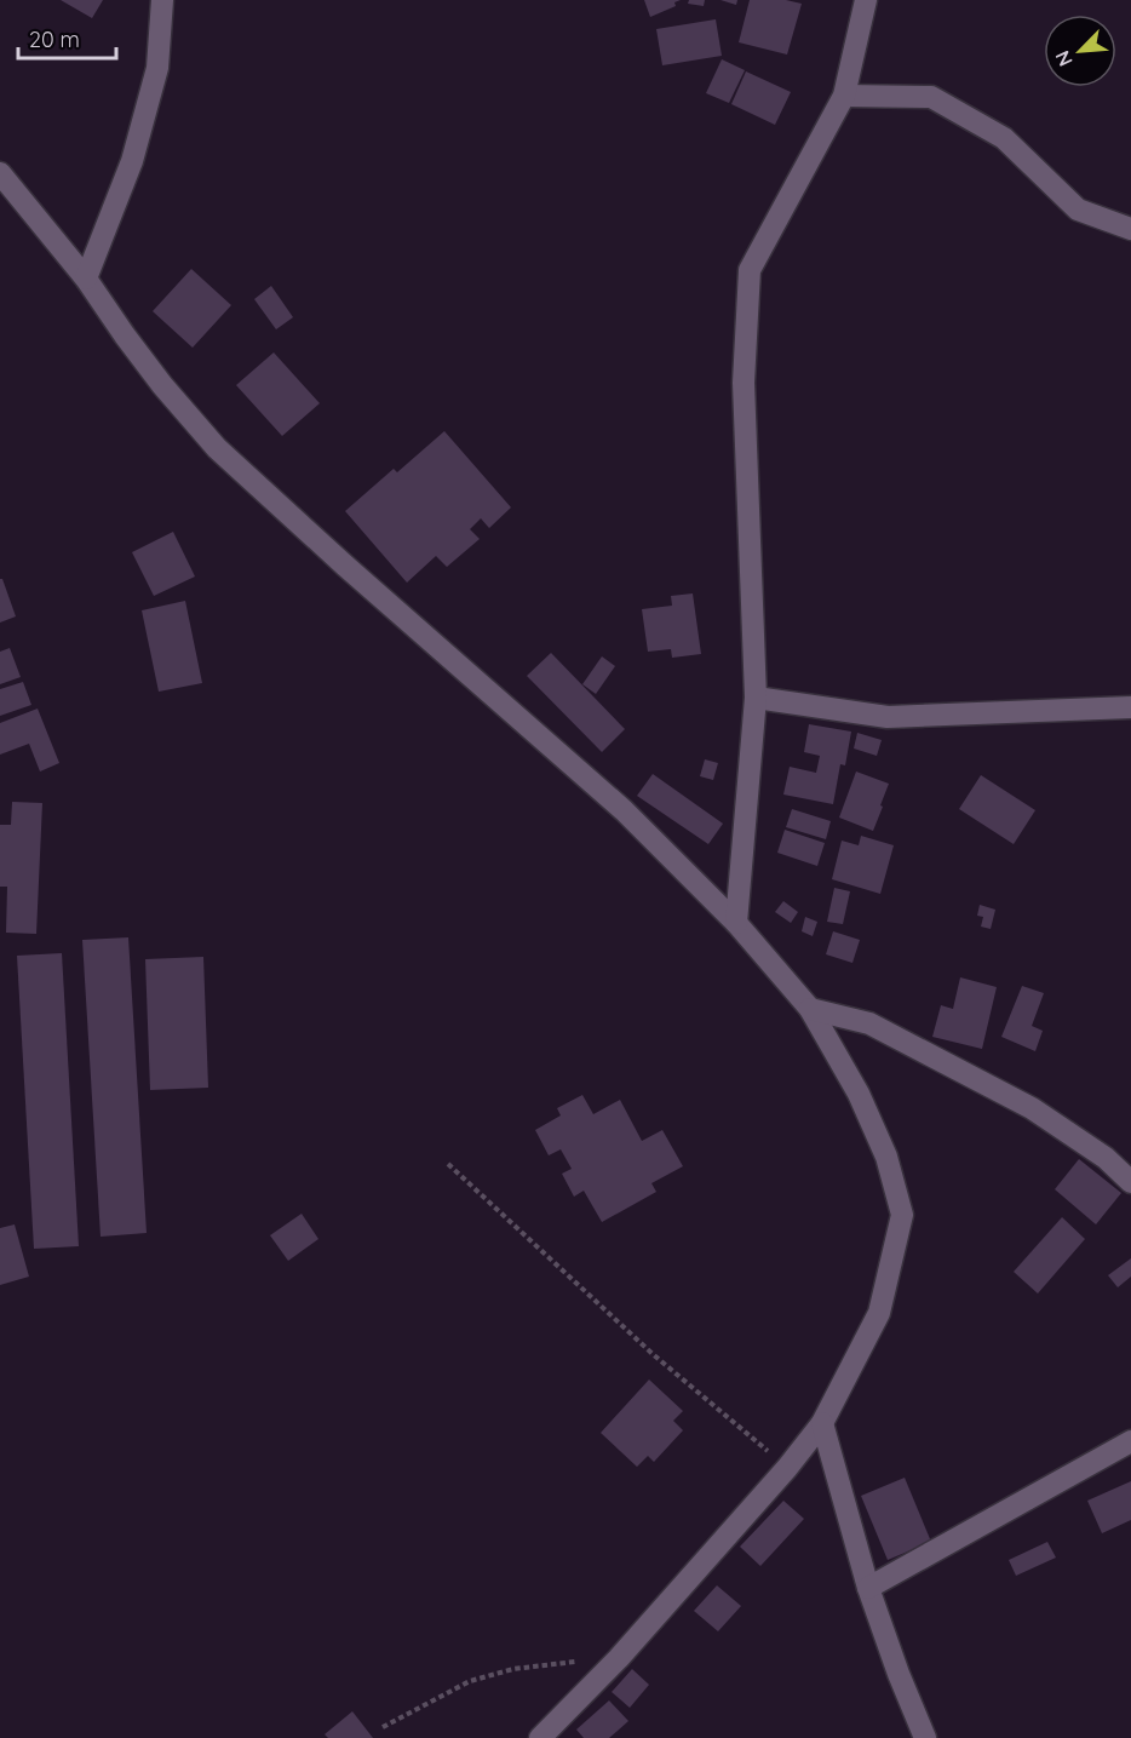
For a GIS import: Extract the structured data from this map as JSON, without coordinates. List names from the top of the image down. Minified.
{"scale_bar":"20 m","north":"bottom left"}
